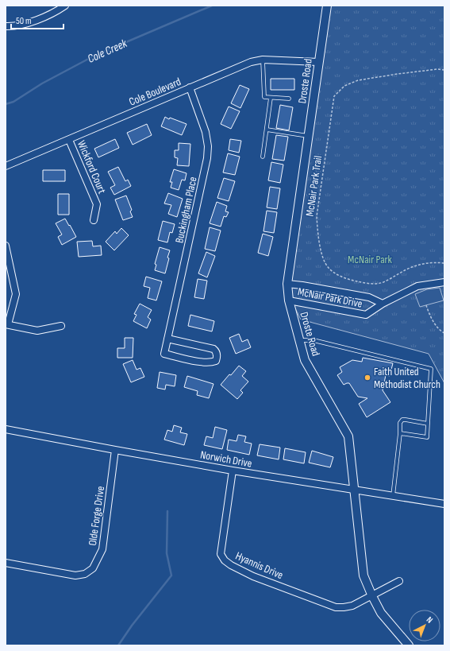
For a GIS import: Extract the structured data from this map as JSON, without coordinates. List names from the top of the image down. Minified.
{"streets":{"street":["Droste Road","Cole Boulevard","Wickford Court","Buckingham Place","McNair Park Drive","Norwich Drive","Olde Forge Drive","Hyannis Drive"],"path":["McNair Park Trail"]},"crossings":[["Droste Road","Cole Boulevard"],["Droste Road","McNair Park Drive"],["Droste Road","Norwich Drive"],["Droste Road","Hyannis Drive"],["Cole Boulevard","Wickford Court"],["Cole Boulevard","Buckingham Place"],["Norwich Drive","Olde Forge Drive"],["Norwich Drive","Hyannis Drive"]],"water":["Cole Creek"],"parks":["McNair Park"],"places":["Faith United Methodist Church"],"scale_bar":"50 m","north":"top right"}
